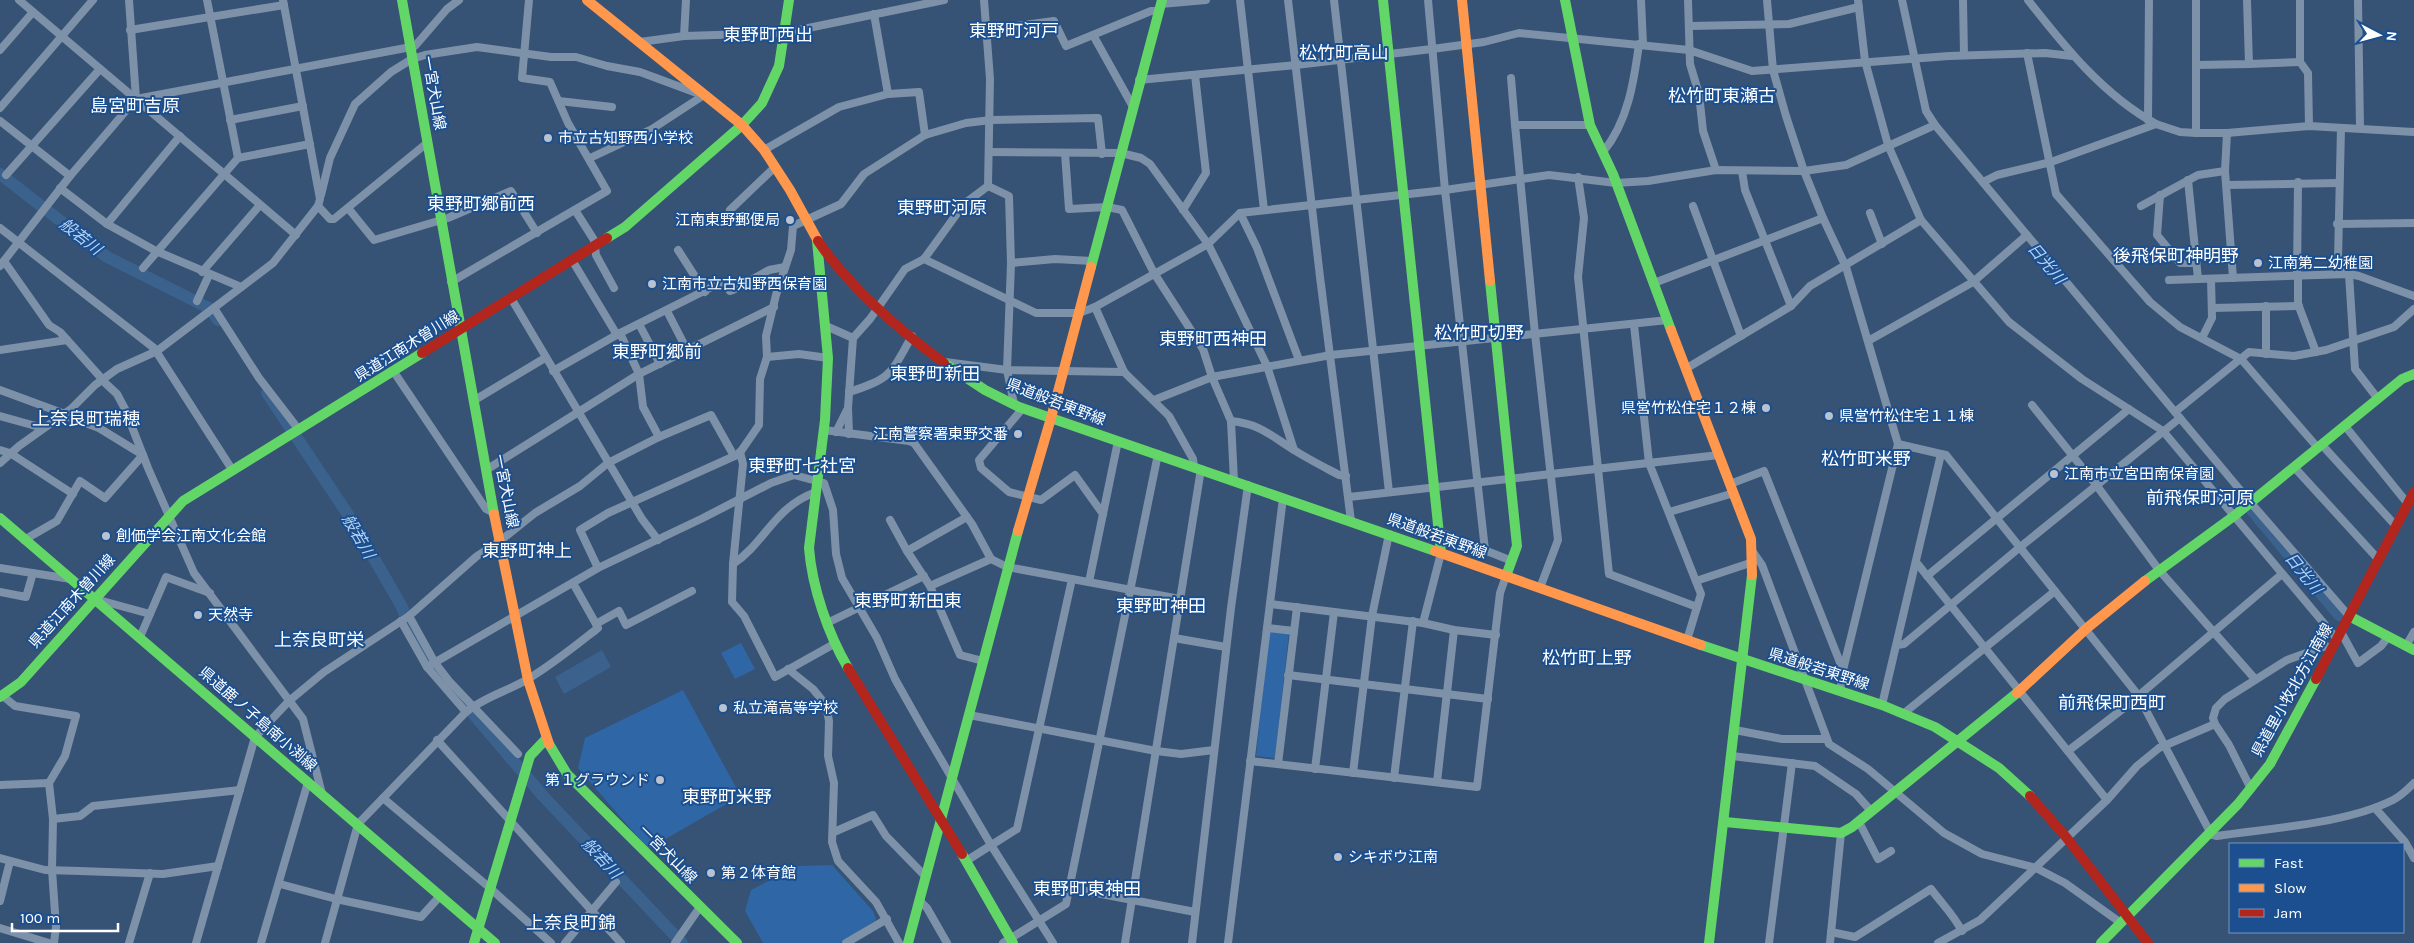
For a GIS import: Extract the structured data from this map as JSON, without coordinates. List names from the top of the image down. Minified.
{"streets":{"street":["一宮犬山線","県道江南木曽川線","県道般若東野線","県道里小牧北方江南線","県道鹿ノ子島南小渕線"]},"crossings":[["一宮犬山線","県道江南木曽川線"],["県道江南木曽川線","県道般若東野線"],["県道江南木曽川線","県道鹿ノ子島南小渕線"],["県道般若東野線","県道里小牧北方江南線"]],"districts":["東野町河戸","東野町西出","松竹町高山","松竹町東瀬古","島宮町吉原","東野町郷前西","東野町河原","後飛保町神明野","松竹町切野","東野町西神田","東野町郷前","東野町新田","上奈良町瑞穂","松竹町米野","東野町七社宮","前飛保町河原","東野町神上","東野町新田東","東野町神田","上奈良町栄","松竹町上野","前飛保町西町","東野町米野","東野町東神田","上奈良町錦"],"water":["般若川","日光川"],"places":["市立古知野西小学校","江南東野郵便局","江南第二幼稚園","江南市立古知野西保育園","県営竹松住宅１２棟","県営竹松住宅１１棟","江南警察署東野交番","江南市立宮田南保育園","創価学会江南文化会館","天然寺","私立滝高等学校","第１グラウンド","シキボウ江南","第２体育館"],"legend":["Fast","Slow","Jam"],"scale_bar":"100 m","north":"right"}
